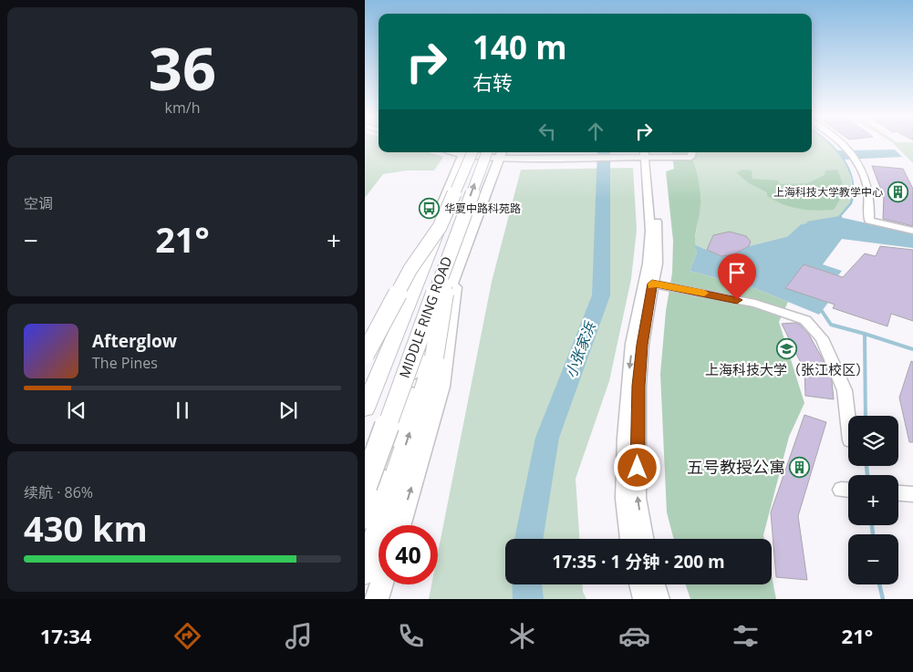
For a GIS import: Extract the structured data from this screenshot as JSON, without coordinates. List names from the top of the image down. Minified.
{"streets":{"highway":["MIDDLE RING ROAD"]},"water":["小张家浜"],"places":{"building":["上海科技大学教学中心","五号教授公寓"],"bus stop":["华夏中路科苑路"],"school or university":["上海科技大学（张江校区）"]},"page":{"tile":[["36","km/h"],"空调",["续航 · 86%","430 km"]],"turn":["140 m","右转"],"heat":["−","21°","+"],"song":["Afterglow","The Pines"],"map_buttons":["+","−"],"limit":"40","trip":"17:35 · 1 分钟 · 200 m","tabs":["17:34","21°"]}}
